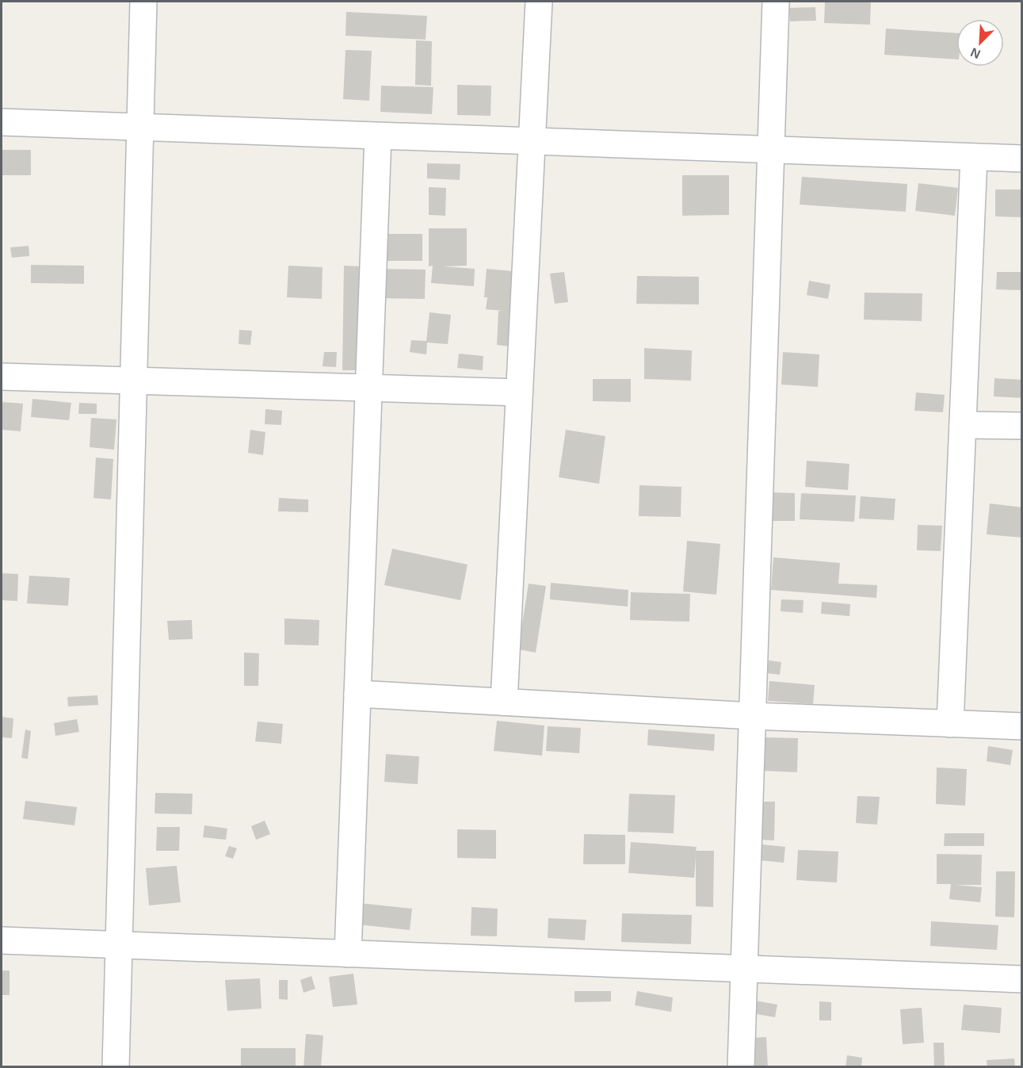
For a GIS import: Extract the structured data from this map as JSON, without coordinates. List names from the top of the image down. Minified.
{"north":"bottom left"}
